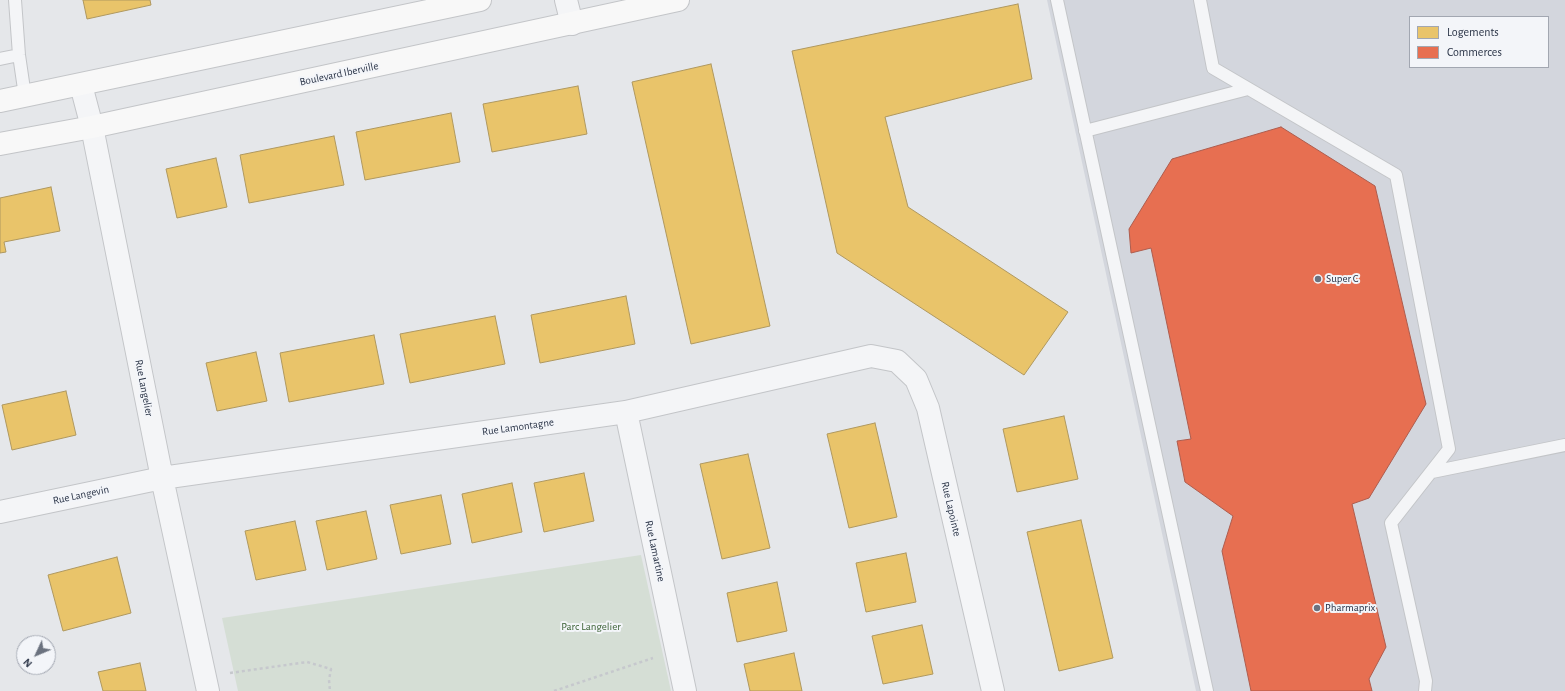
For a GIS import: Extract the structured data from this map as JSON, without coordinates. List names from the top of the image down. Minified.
{"streets":{"street":["Boulevard Iberville","Rue Langelier","Rue Lamontagne","Rue Langevin","Rue Lapointe","Rue Lamartine"]},"crossings":[["Boulevard Iberville","Rue Langelier"],["Rue Langelier","Rue Lamontagne"],["Rue Langelier","Rue Langevin"],["Rue Lamontagne","Rue Langevin"],["Rue Lamontagne","Rue Lapointe"],["Rue Lamontagne","Rue Lamartine"]],"parks":["Parc Langelier"],"places":["Super C","Pharmaprix"],"legend":["Logements","Commerces"],"north":"bottom left"}
